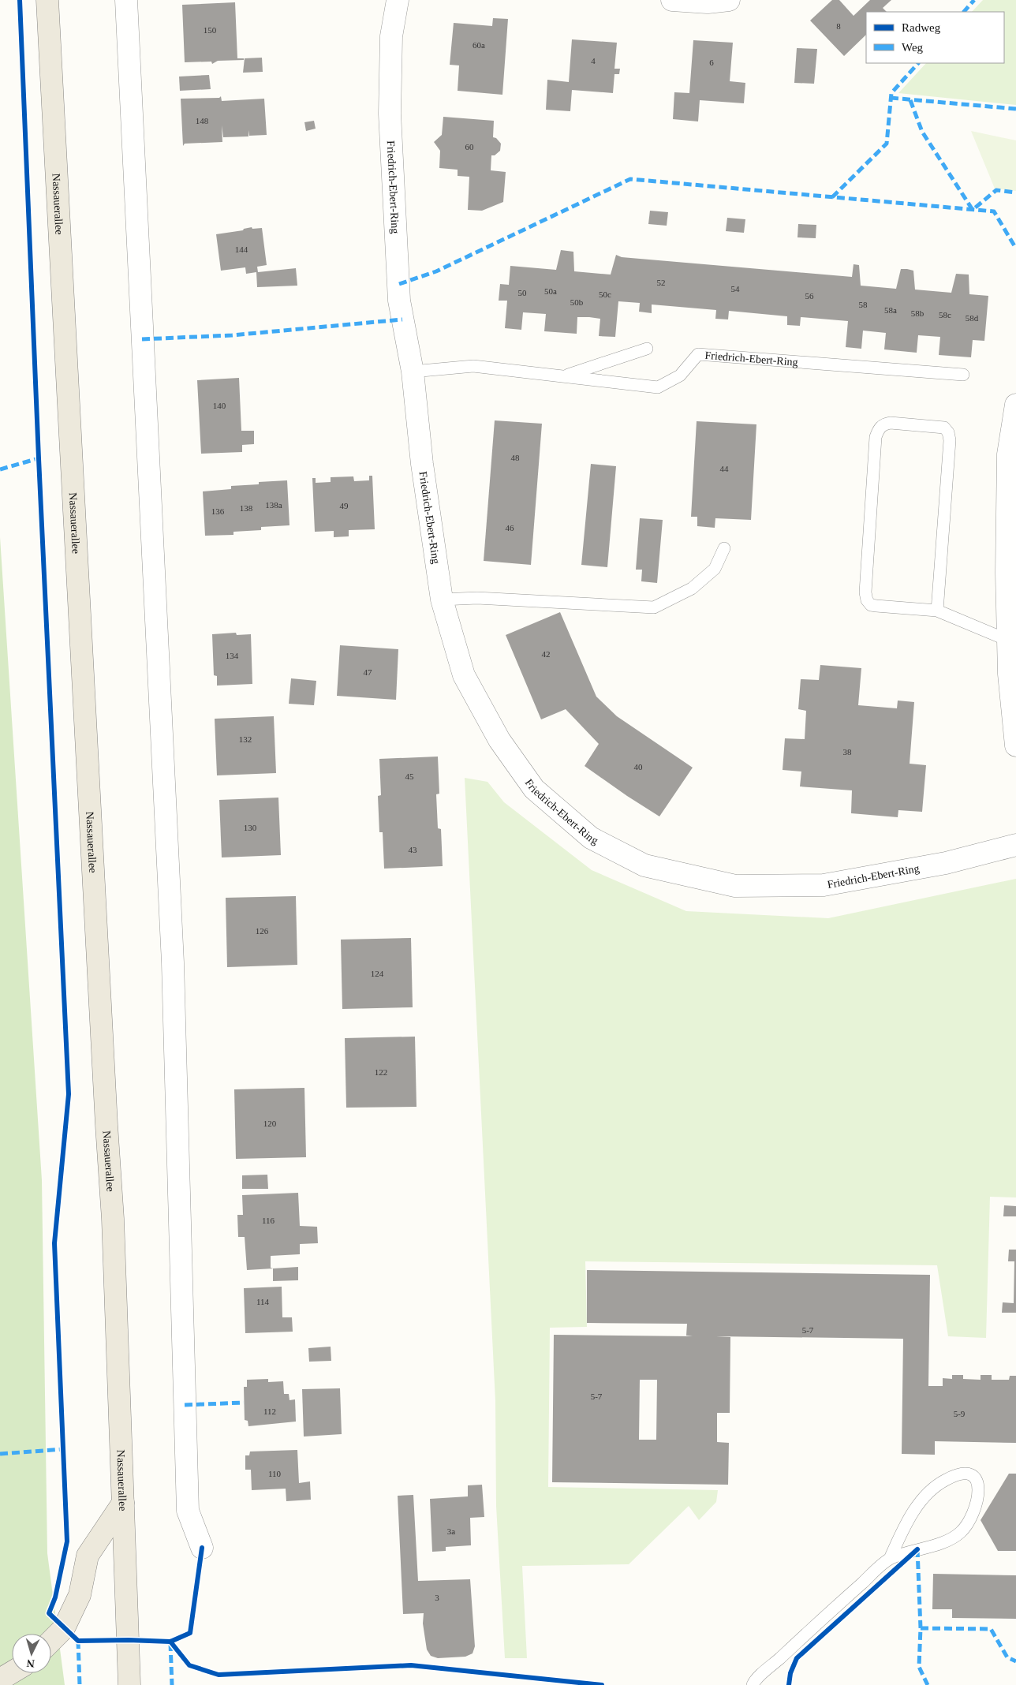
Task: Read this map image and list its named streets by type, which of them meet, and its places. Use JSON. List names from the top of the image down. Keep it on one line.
{"streets":{"main road":["Nassauerallee"],"street":["Friedrich-Ebert-Ring"]},"house_numbers":["8","150","60a","4","6","148","60","144","52","54","50a","50","50c","56","50b","58","58a","58b","58c","58d","140","48","44","138a","49","138","136","46","42","134","47","132","38","40","45","130","43","126","124","122","120","116","114","5-7","5-7","112","5-9","110","3a","3"],"legend":["Radweg","Weg"],"north":"bottom"}
